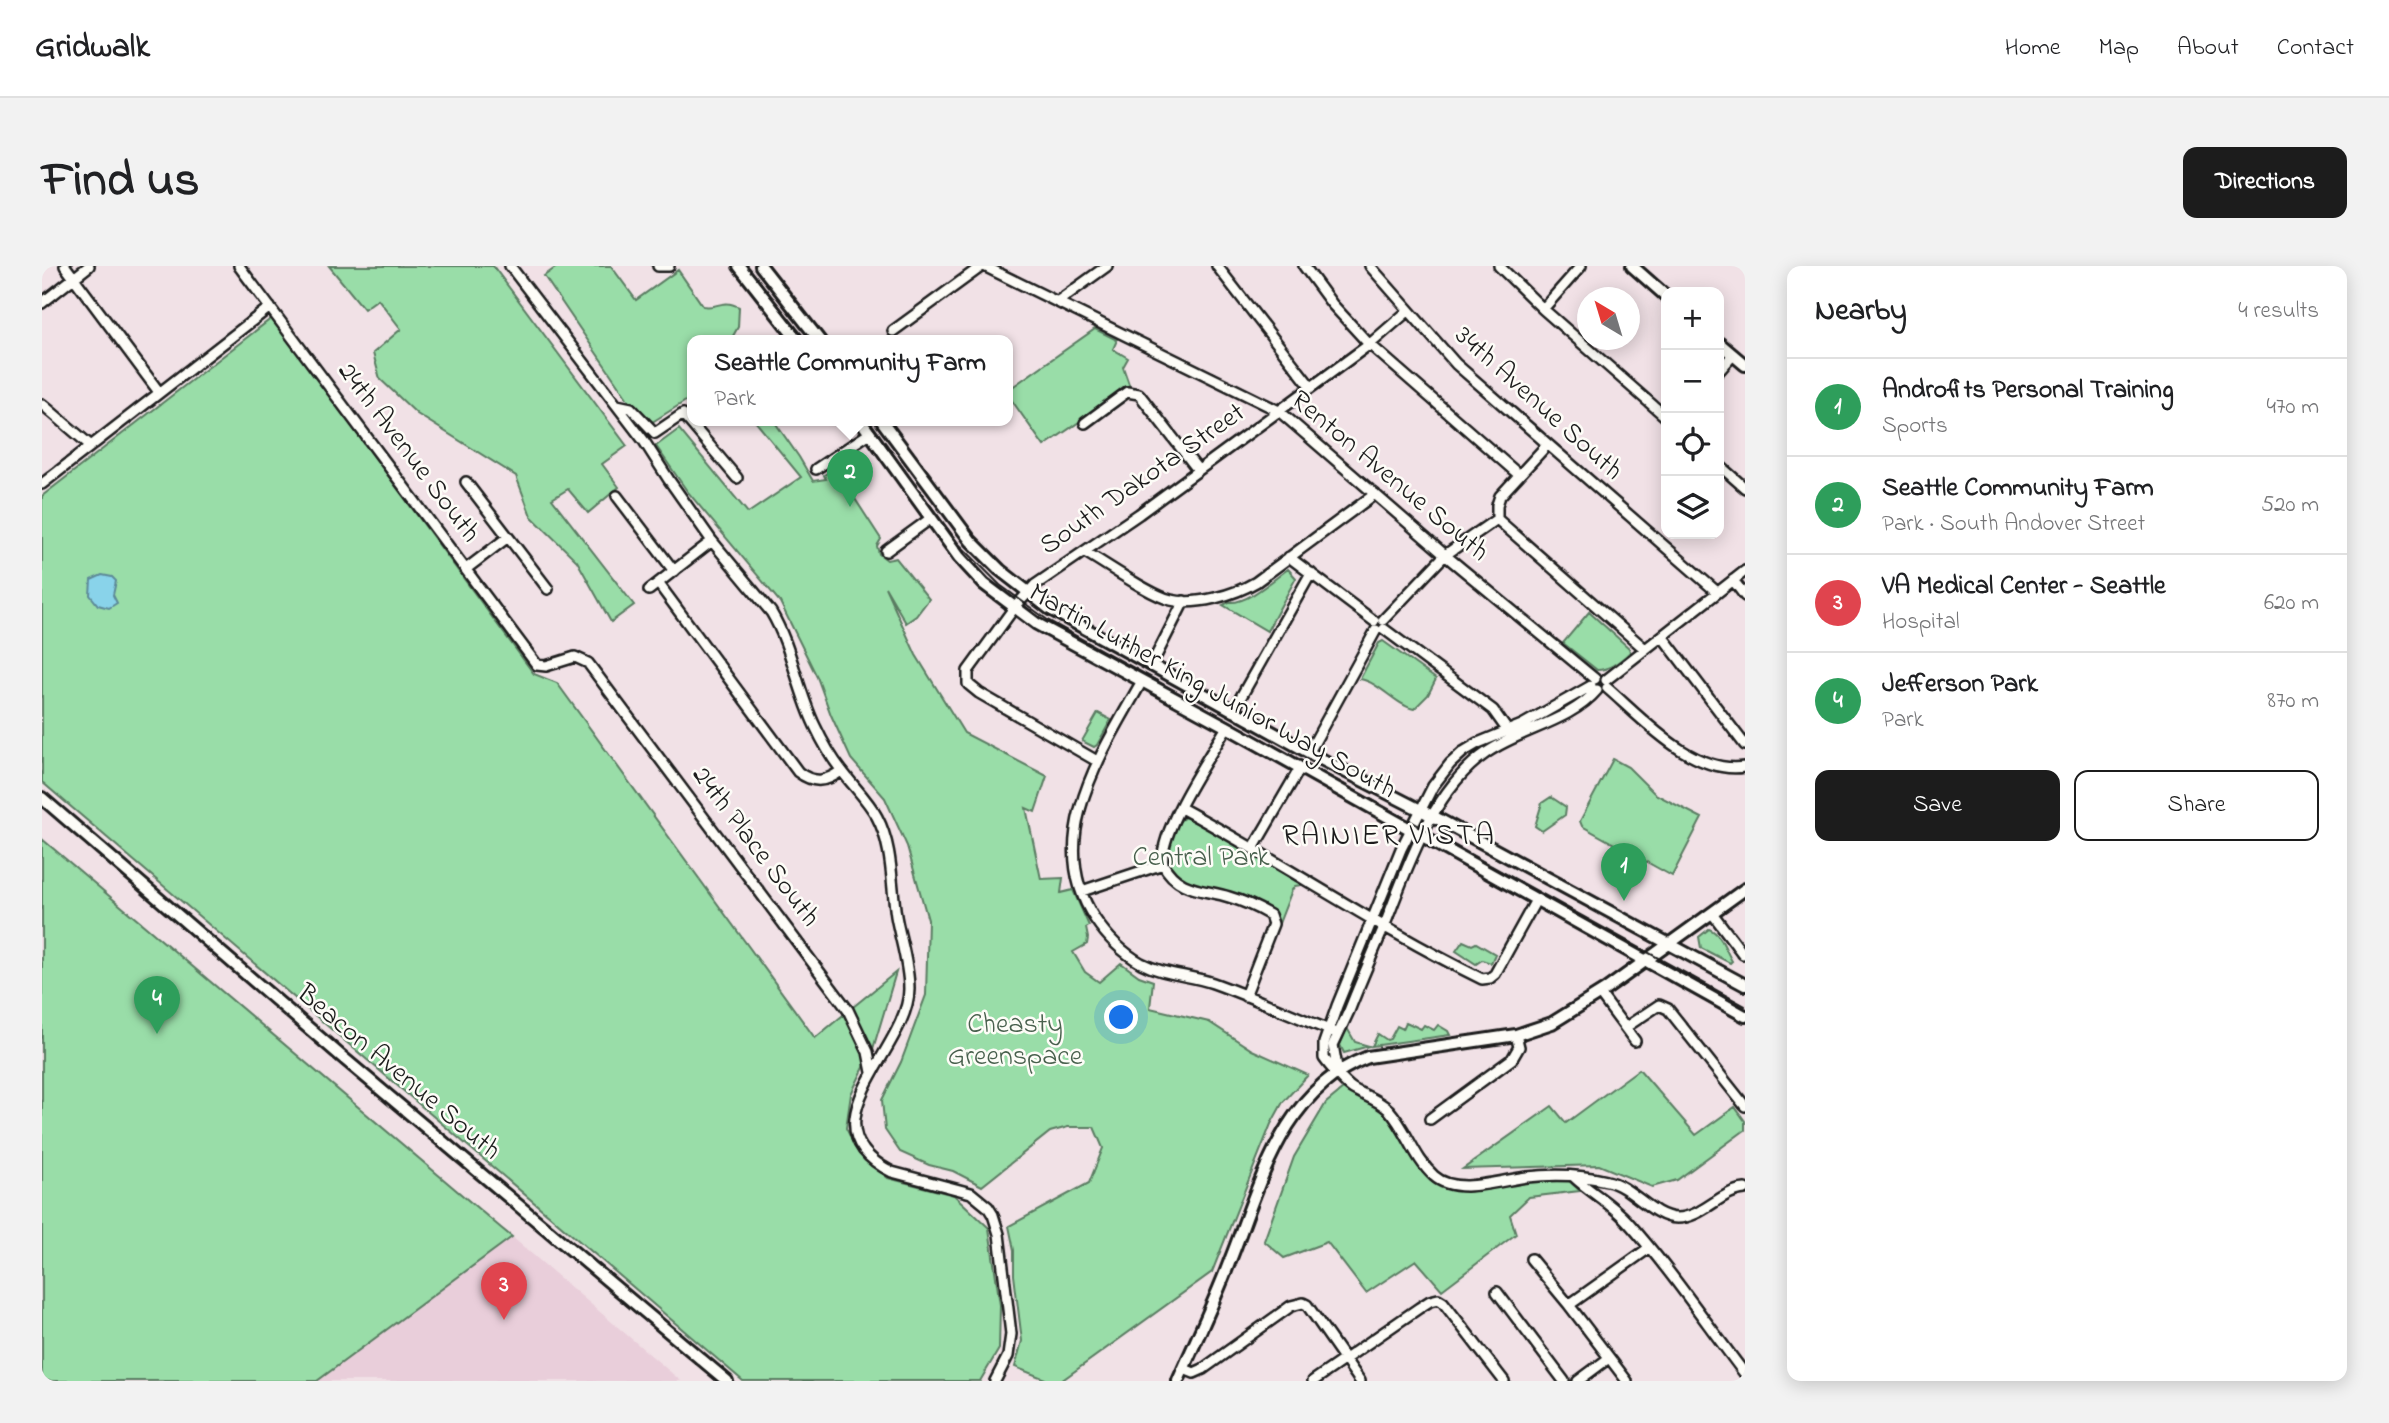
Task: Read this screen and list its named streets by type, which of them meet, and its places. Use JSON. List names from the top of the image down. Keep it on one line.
{"streets":{"main road":["Martin Luther King Junior Way South","Beacon Avenue South"],"street":["34th Avenue South","24th Avenue South","Renton Avenue South","South Dakota Street","24th Place South"]},"crossings":[["34th Avenue South","South Dakota Street"],["24th Avenue South","24th Place South"],["Renton Avenue South","South Dakota Street"],["South Dakota Street","Martin Luther King Junior Way South"]],"districts":["RAINIER VISTA"],"parks":["Central Park","Cheasty Greenspace"],"north":"top left","page":{"header":"Gridwalk","nav":["Home","Map","About","Contact"],"title":"Find us","buttons":["Directions",["Save","Share"]],"heading":["Nearby","4 results"],"map_buttons":["+","−"],"popup":["Seattle Community Farm","Park"],"list":[{"mark":"1","name":"Androfits Personal Training","note":"Sports","value":"470 m"},{"mark":"2","name":"Seattle Community Farm","note":"Park · South Andover Street","value":"520 m"},{"mark":"3","name":"VA Medical Center - Seattle","note":"Hospital","value":"620 m"},{"mark":"4","name":"Jefferson Park","note":"Park","value":"870 m"}],"pins":["2","1","4","3"]}}
